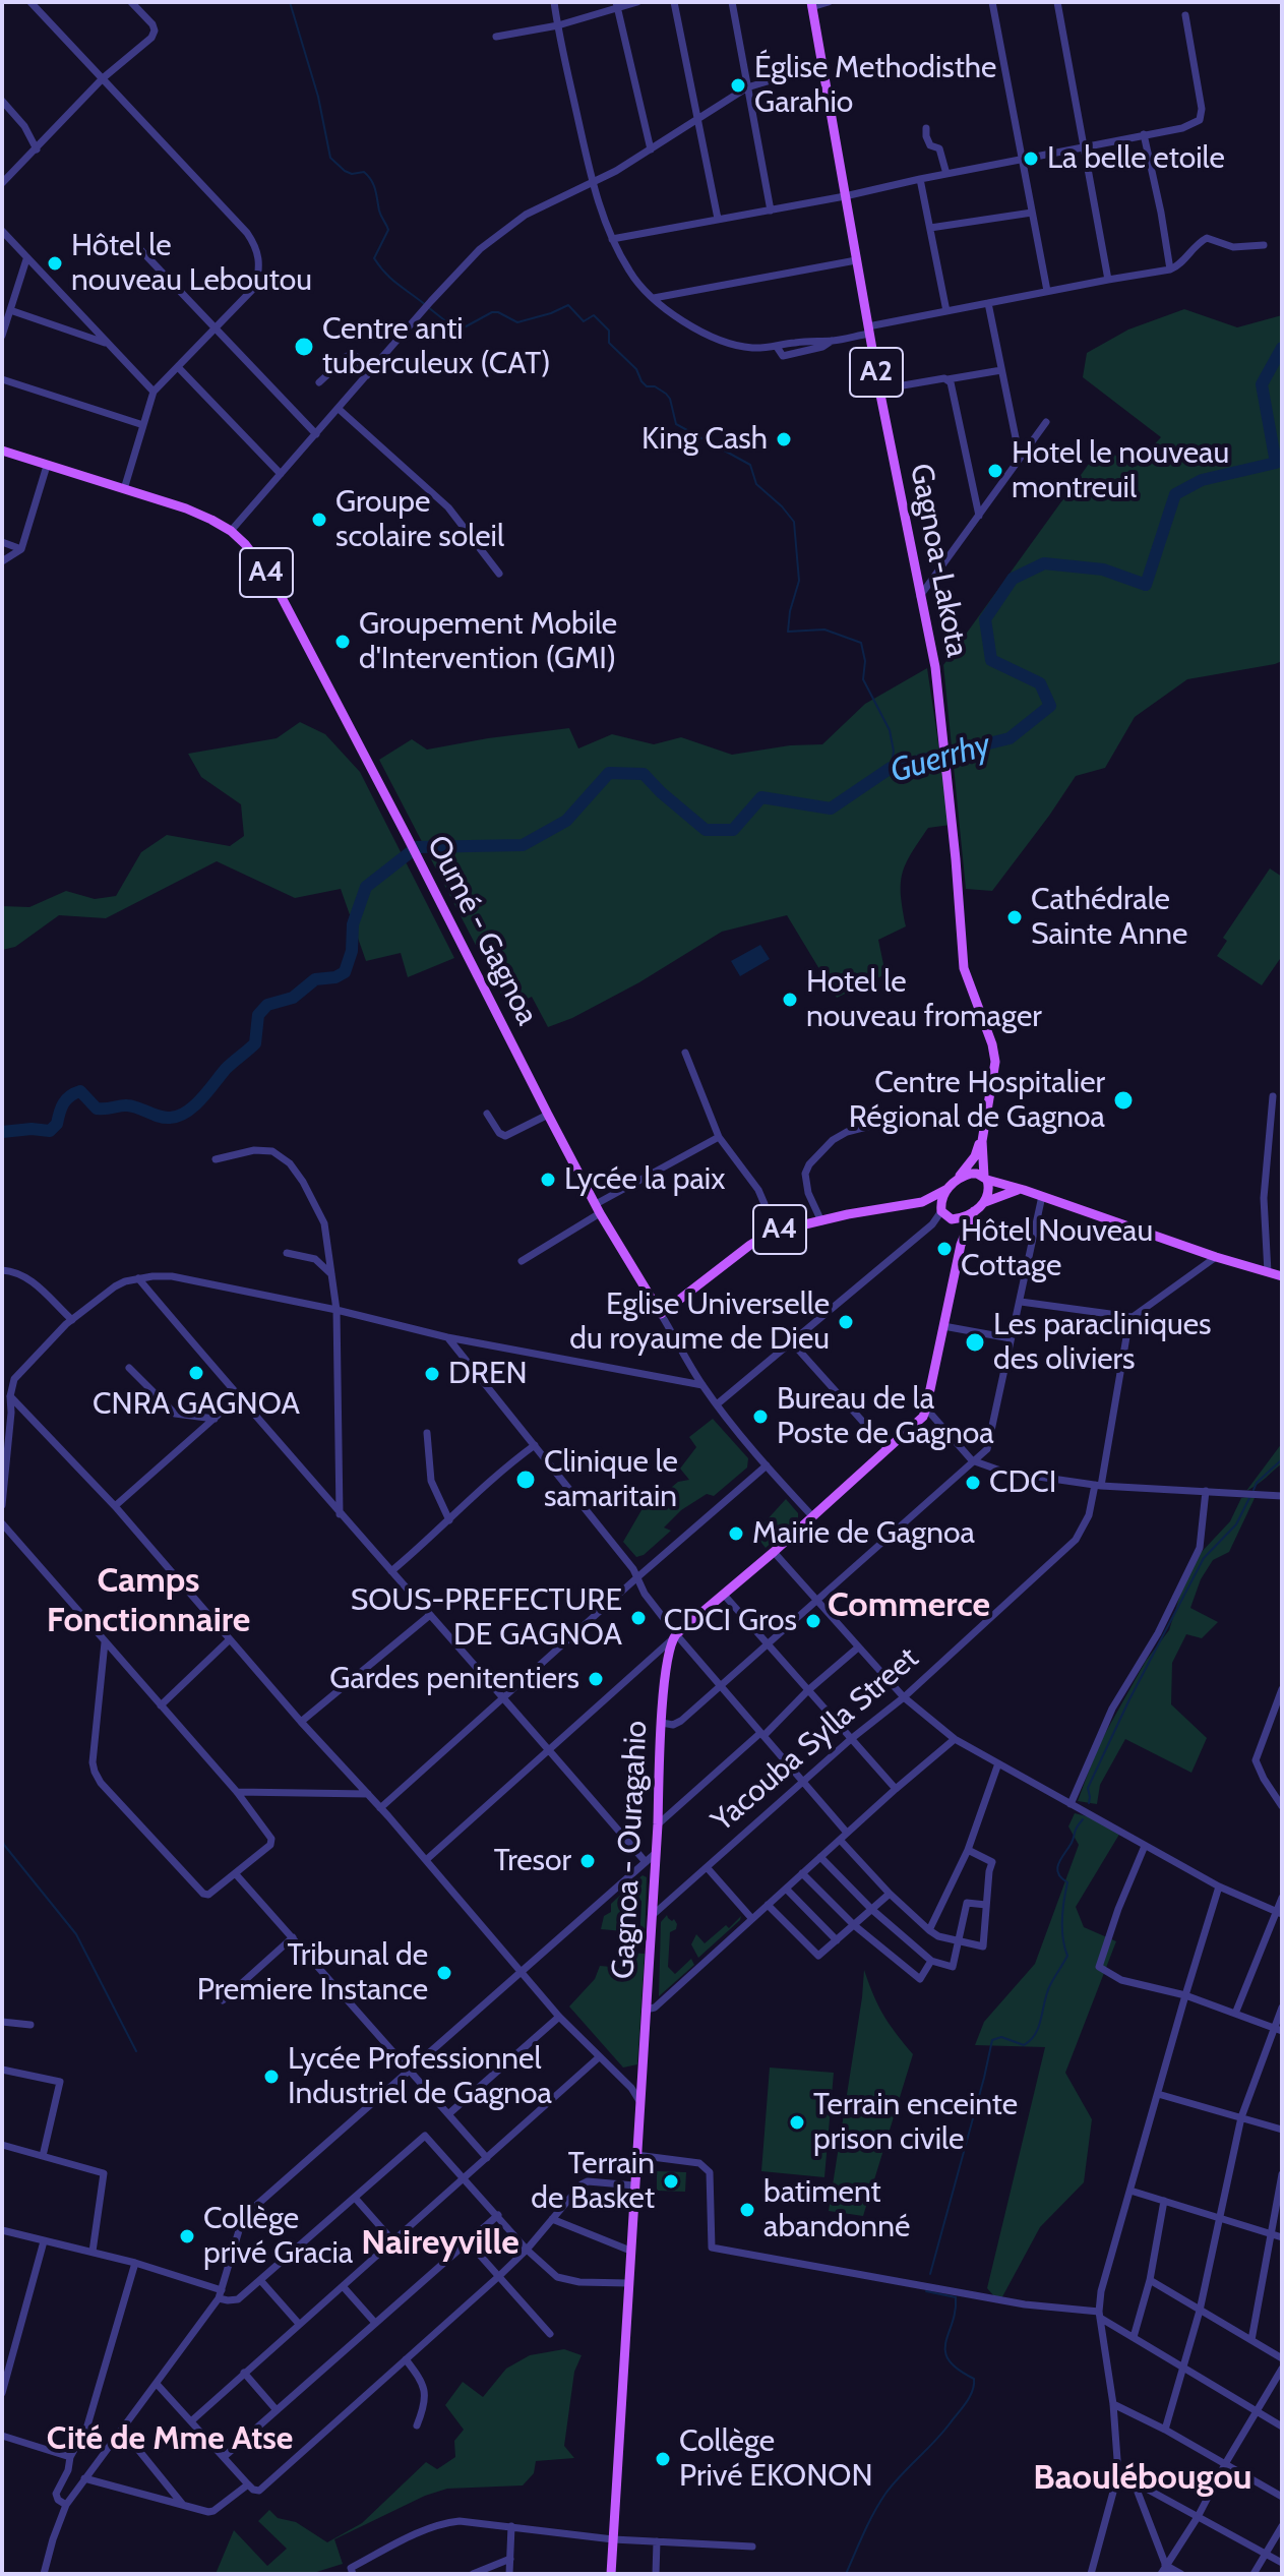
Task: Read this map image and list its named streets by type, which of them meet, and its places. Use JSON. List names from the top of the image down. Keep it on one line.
{"streets":{"main road":["A2","Gagnoa-Lakota","A4","Oumé - Gagnoa","Gagnoa - Ouragahio"],"street":["Yacouba Sylla Street"]},"crossings":[["Gagnoa-Lakota","A4"],["A4","Oumé - Gagnoa"],["Yacouba Sylla Street","Gagnoa - Ouragahio"]],"districts":["Camps Fonctionnaire","Commerce","Naireyville","Cité de Mme Atse","Baoulébougou"],"water":["Guerrhy"],"places":["Église Methodisthe Garahio","La belle etoile","Hôtel le nouveau Leboutou","Centre anti tuberculeux (CAT)","King Cash","Hotel le nouveau montreuil","Groupe scolaire soleil","Groupement Mobile d'Intervention (GMI)","Cathédrale Sainte Anne","Hotel le nouveau fromager","Centre Hospitalier Régional de Gagnoa","Lycée la paix","Hôtel Nouveau Cottage","Eglise Universelle du royaume de Dieu","Les paracliniques des oliviers","CNRA GAGNOA","DREN","Bureau de la Poste de Gagnoa","Clinique le samaritain","CDCI","Mairie de Gagnoa","SOUS-PREFECTURE DE GAGNOA","CDCI Gros","Gardes penitentiers","Tresor","Tribunal de Premiere Instance","Lycée Professionnel Industriel de Gagnoa","Terrain enceinte prison civile","Terrain de Basket","batiment abandonné","Collège privé Gracia","Collège Privé EKONON"]}
